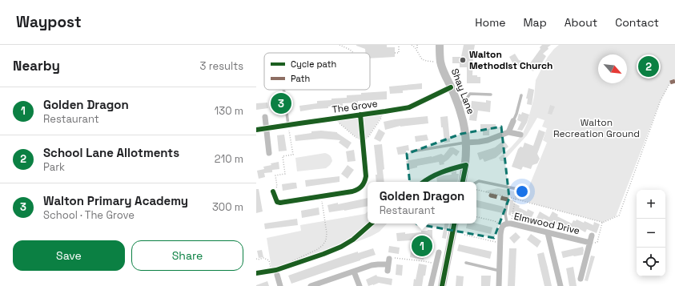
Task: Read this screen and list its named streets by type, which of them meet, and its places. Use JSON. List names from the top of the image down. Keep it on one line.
{"streets":{"main road":["Shay Lane"],"street":["The Grove","Elmwood Drive"]},"crossings":[["Shay Lane","The Grove"]],"parks":["Walton Recreation Ground"],"places":["Walton Methodist Church"],"legend":["Cycle path","Path"],"north":"bottom right","page":{"header":"Waypost","nav":["Home","Map","About","Contact"],"heading":["Nearby","3 results"],"pins":["2","3","1"],"list":[{"mark":"1","name":"Golden Dragon","note":"Restaurant","value":"130 m"},{"mark":"2","name":"School Lane Allotments","note":"Park","value":"210 m"},{"mark":"3","name":"Walton Primary Academy","note":"School · The Grove","value":"300 m"}],"popup":["Golden Dragon","Restaurant"],"map_buttons":["+","−"],"buttons":["Save","Share"]}}
